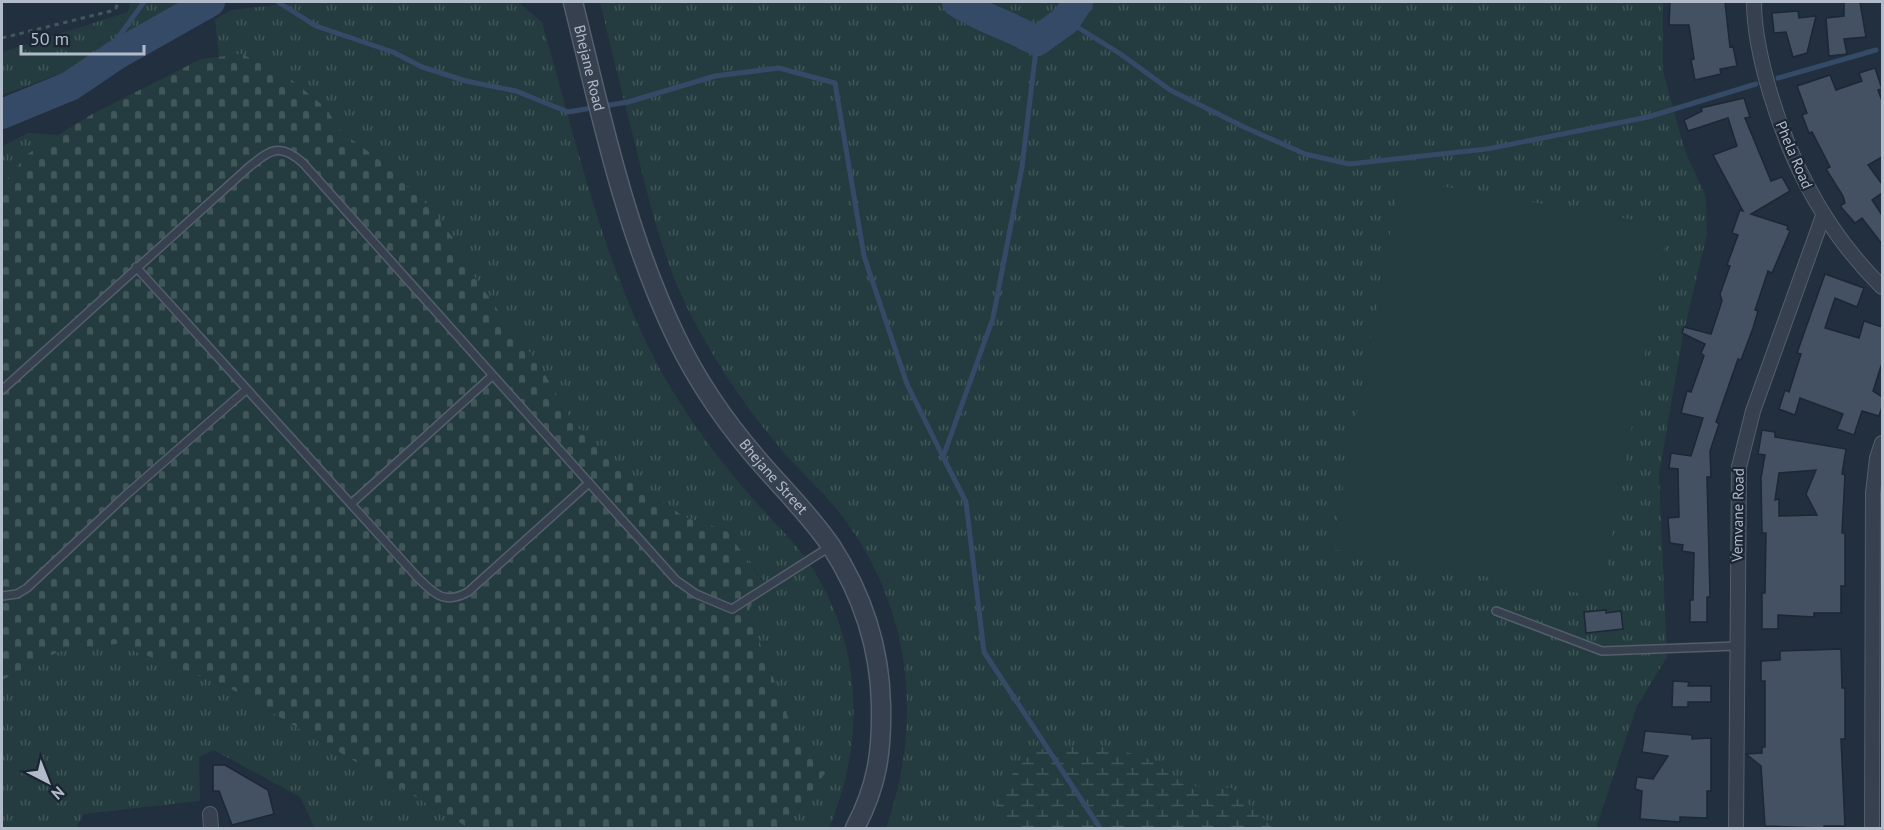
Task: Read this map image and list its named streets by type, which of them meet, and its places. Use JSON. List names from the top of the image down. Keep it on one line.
{"streets":{"street":["Bhejane Road","Phela Road","Bhejane Street","Vemvane Road"]},"crossings":[["Bhejane Road","Bhejane Street"],["Phela Road","Vemvane Road"]],"scale_bar":"50 m","north":"bottom right"}
